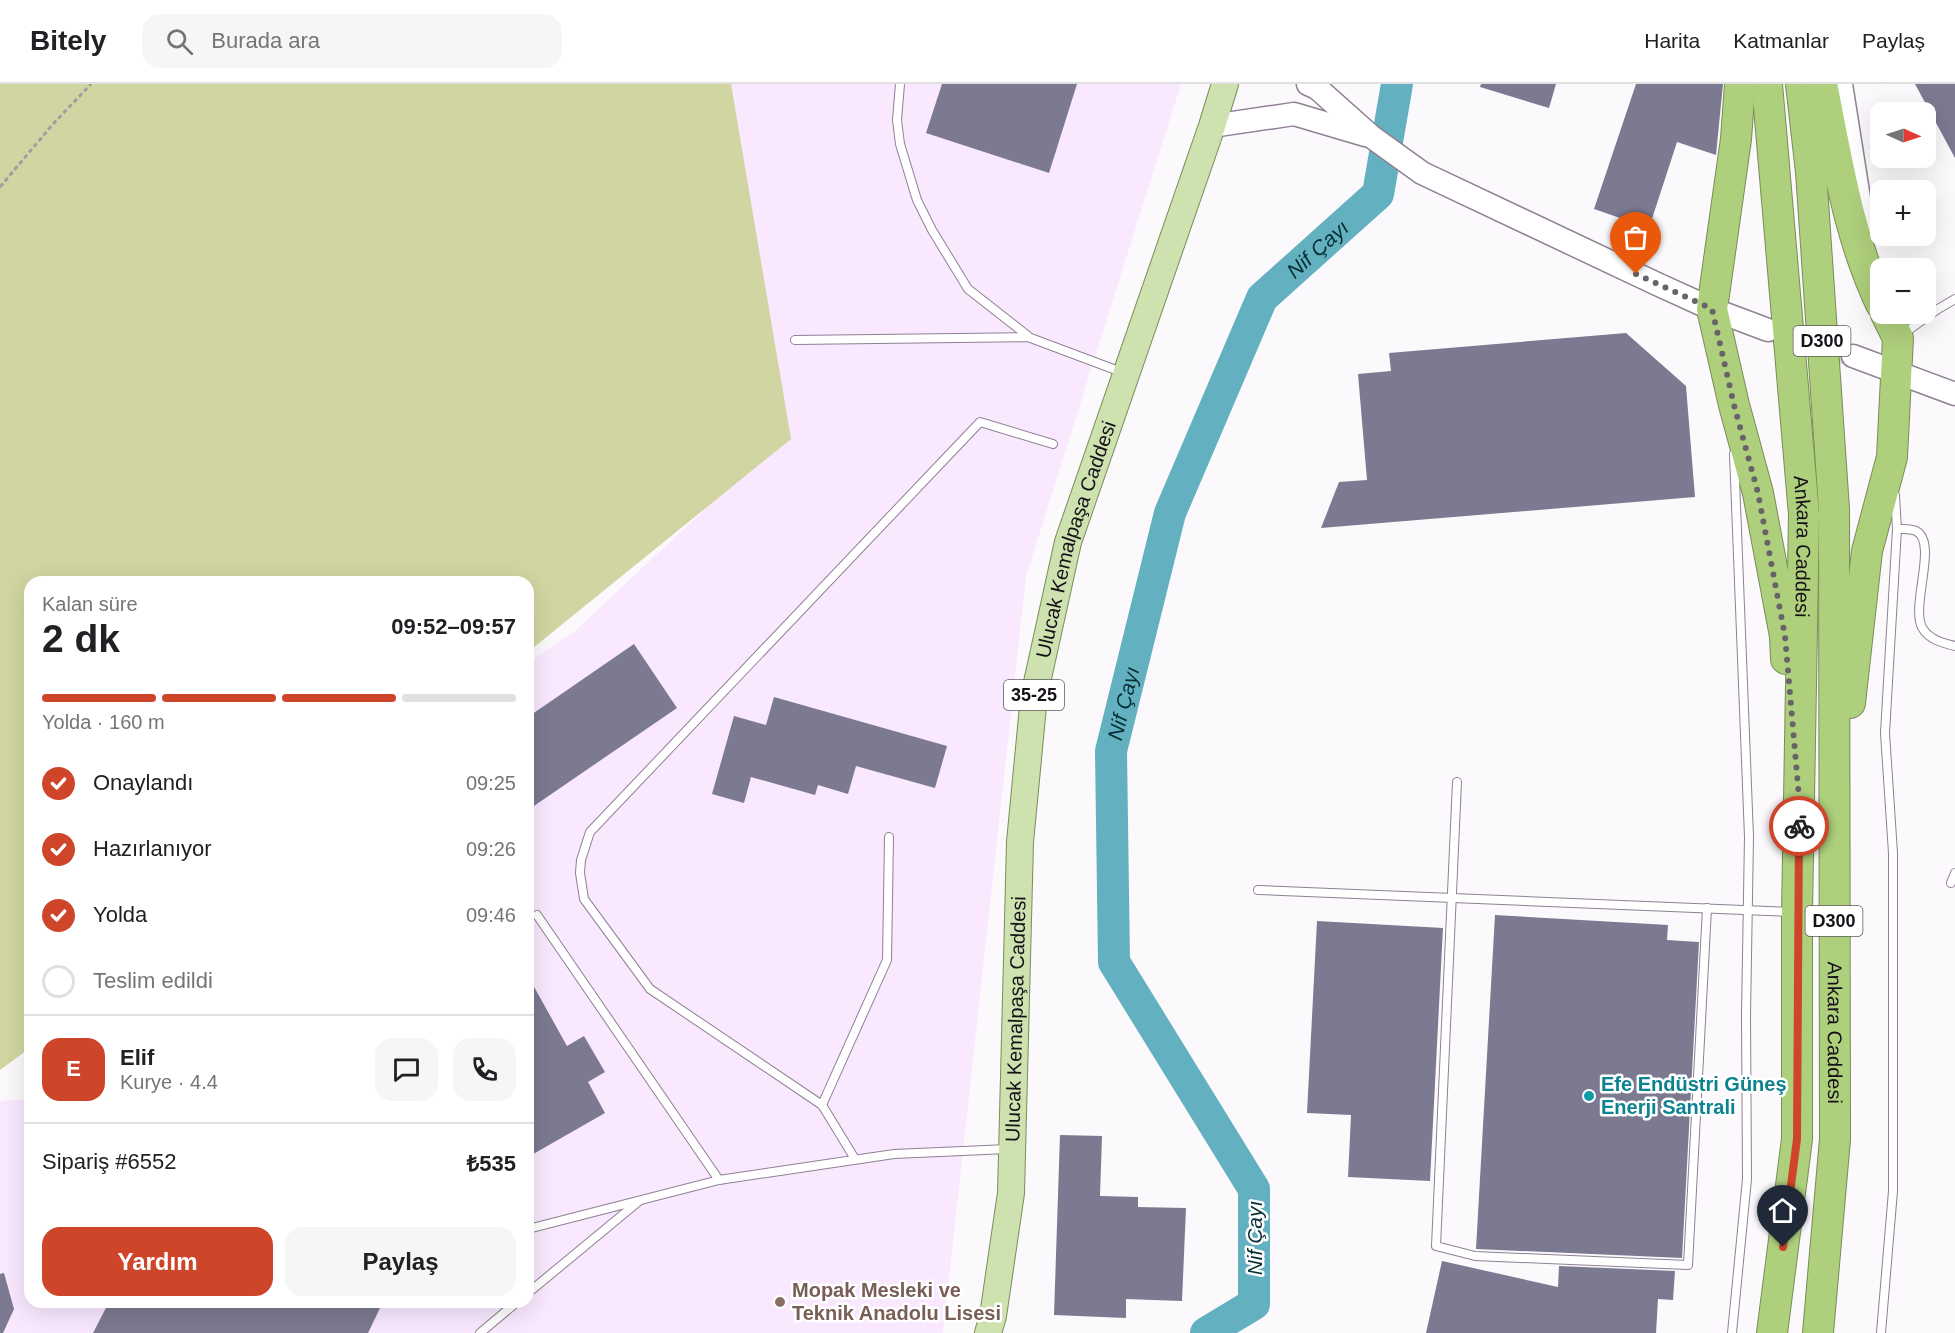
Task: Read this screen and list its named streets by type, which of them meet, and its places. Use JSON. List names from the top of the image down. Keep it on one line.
{"streets":{"highway":["D300","Ankara Caddesi"],"main road":["Ulucak Kemalpaşa Caddesi","35-25"]},"water":["Nif Çayı"],"places":["Efe Endüstri Güneş Enerji Santrali","Mopak Mesleki ve Teknik Anadolu Lisesi"],"north":"right","page":{"header":"Bitely","search":"Burada ara","nav":["Harita","Katmanlar","Paylaş"],"map_buttons":["+","−"],"heading":["2 dk","Kalan süre","09:52–09:57"],"panel":["Elif","Kurye · 4.4","Sipariş #6552","₺535"],"bar":"Yolda · 160 m","list":[["Onaylandı","09:25"],["Hazırlanıyor","09:26"],["Yolda","09:46"],"Teslim edildi"],"round":"E","buttons":["Yardım","Paylaş"]}}
